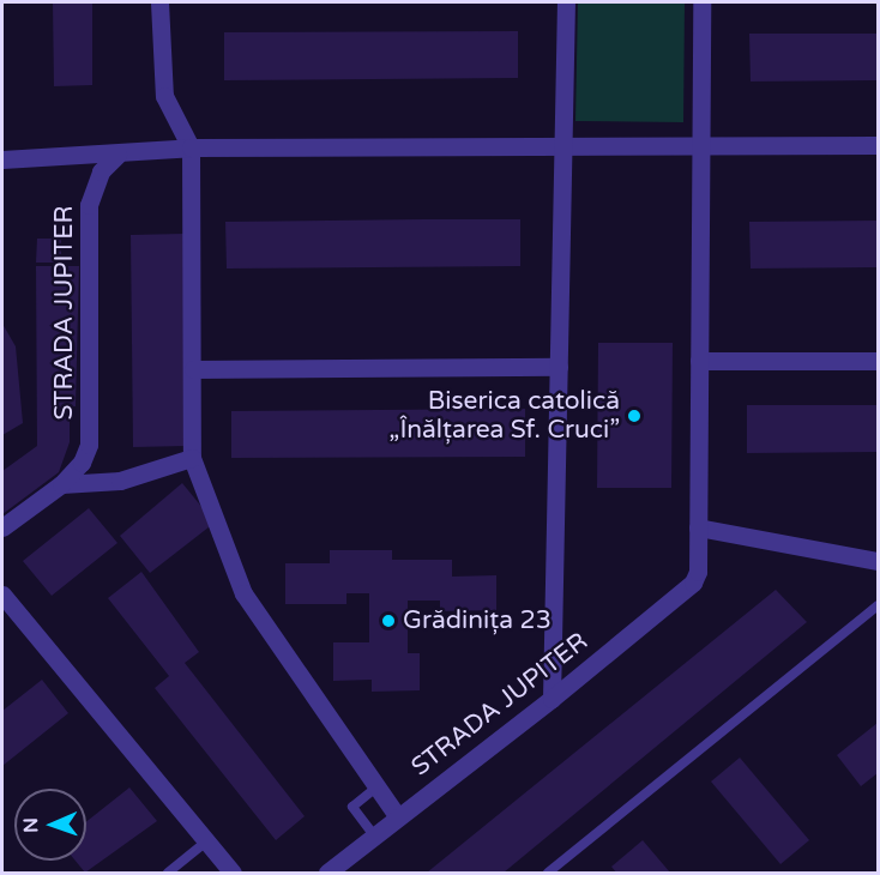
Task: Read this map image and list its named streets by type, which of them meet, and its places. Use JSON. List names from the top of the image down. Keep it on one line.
{"streets":{"street":["STRADA JUPITER"]},"places":["Biserica catolică „Înălțarea Sf. Cruci”","Grădinița 23"],"north":"left"}
